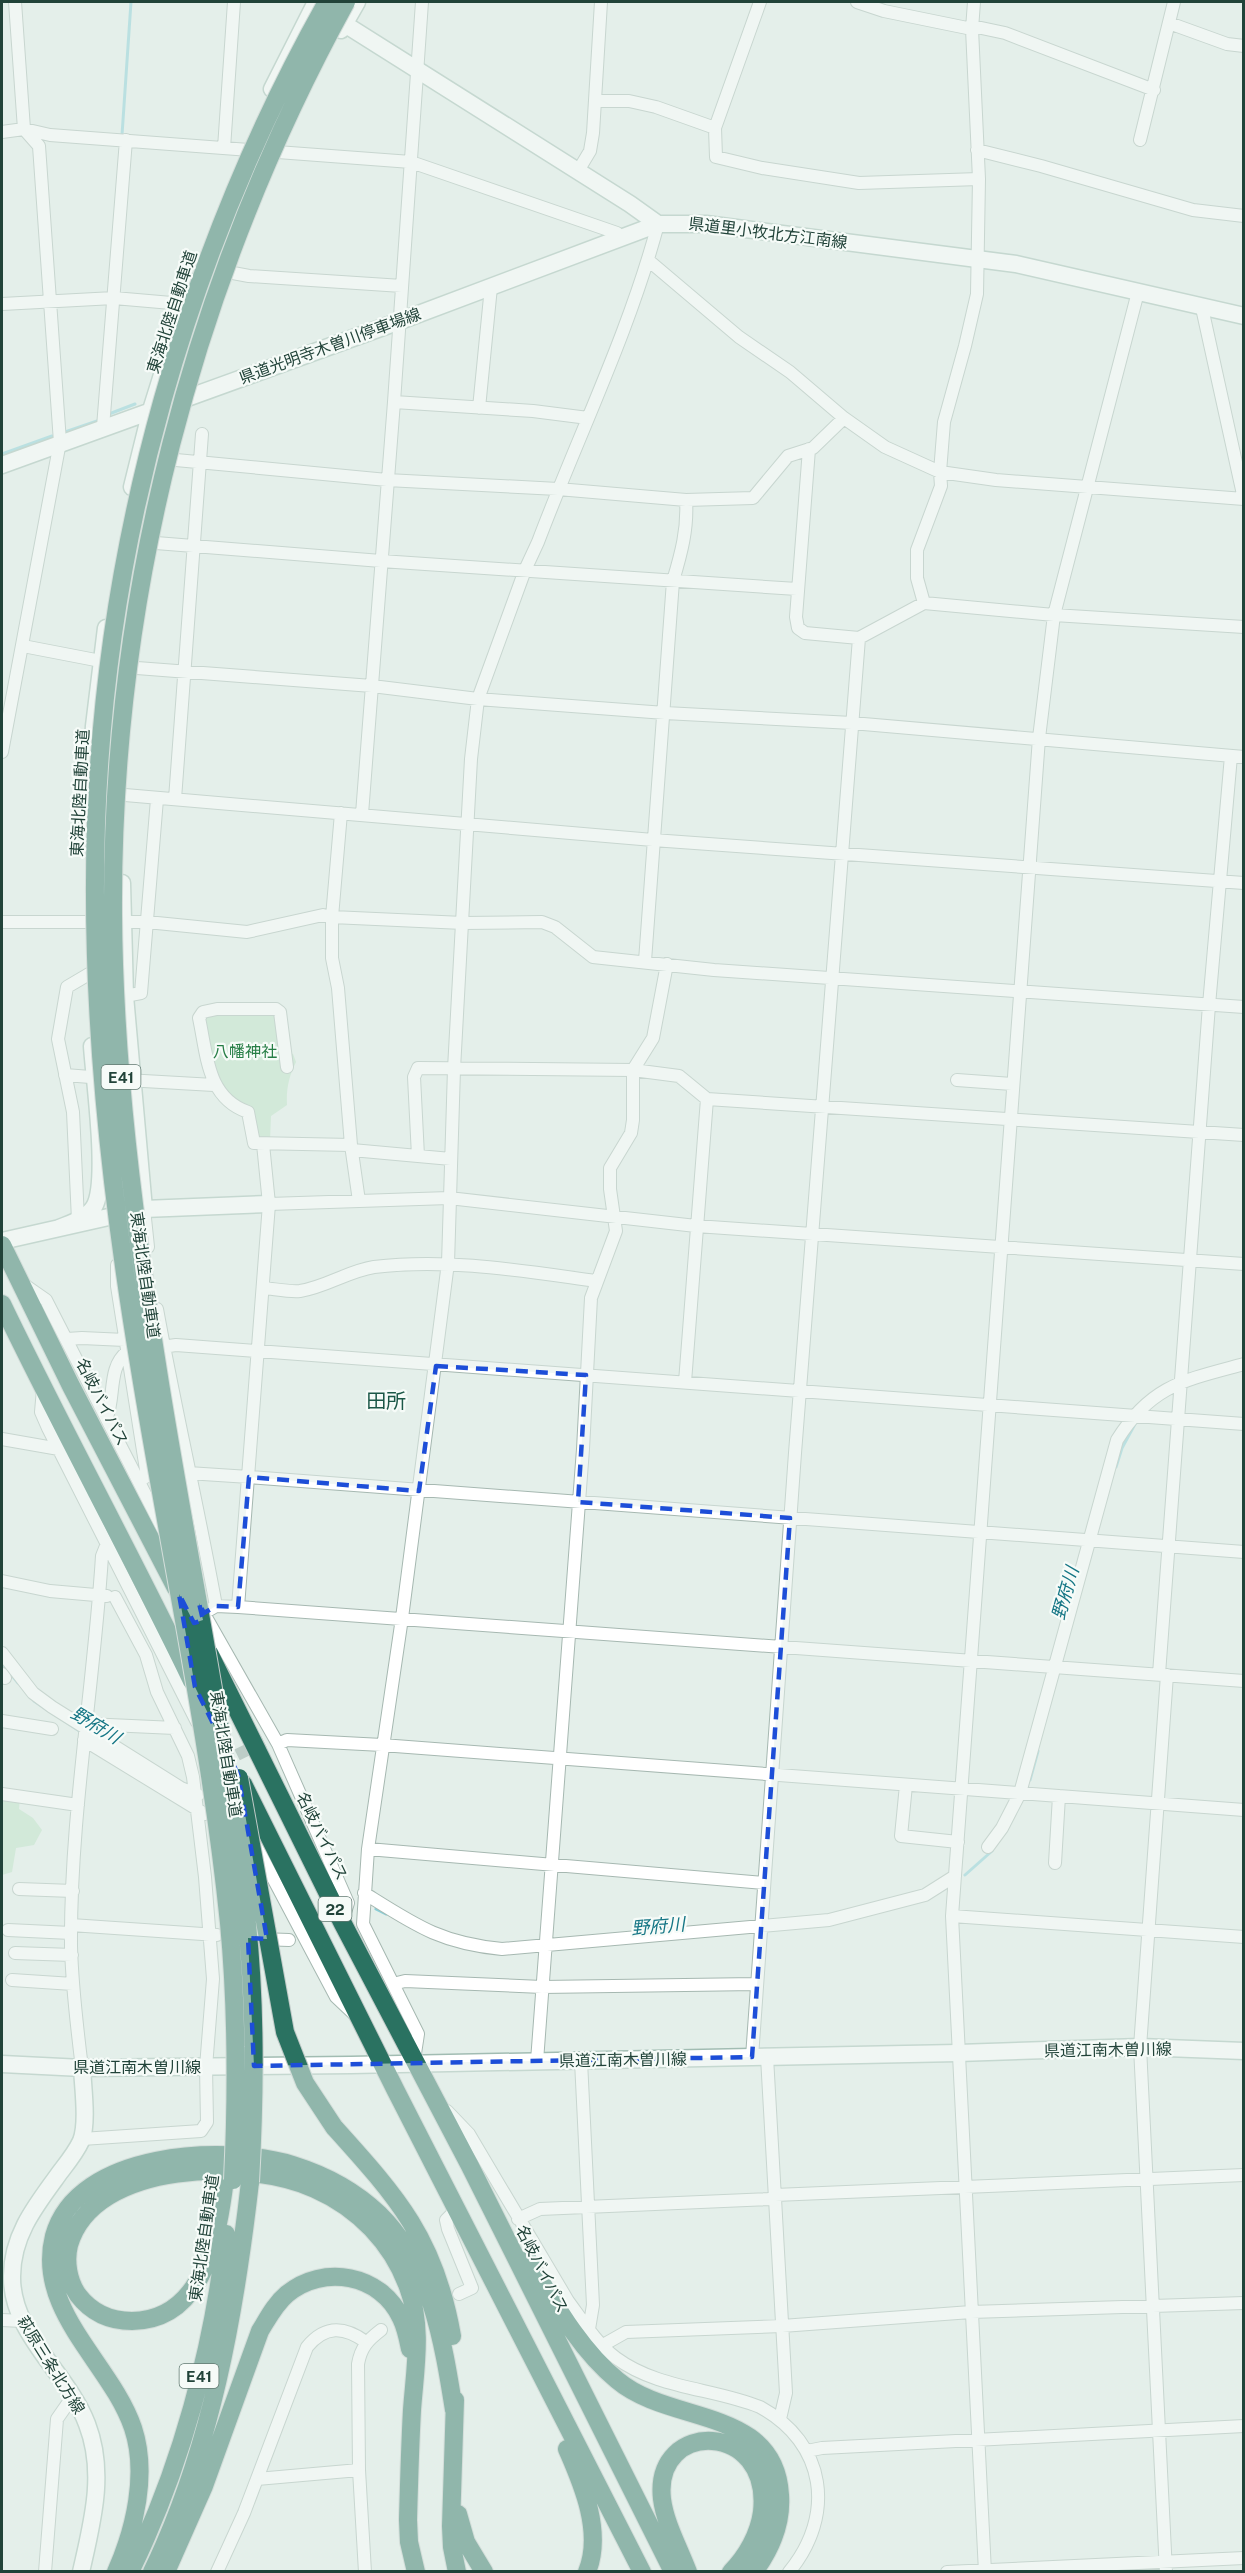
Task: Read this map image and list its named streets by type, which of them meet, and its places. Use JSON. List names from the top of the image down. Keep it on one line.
{"streets":{"highway":["東海北陸自動車道","E41","名岐バイパス","22"],"main road":["県道里小牧北方江南線","県道光明寺木曽川停車場線","県道江南木曽川線","萩原三条北方線"]},"crossings":[["県道里小牧北方江南線","県道光明寺木曽川停車場線"],["名岐バイパス","県道江南木曽川線"],["22","県道江南木曽川線"]],"districts":["田所"],"water":["野府川"],"parks":["八幡神社"]}
